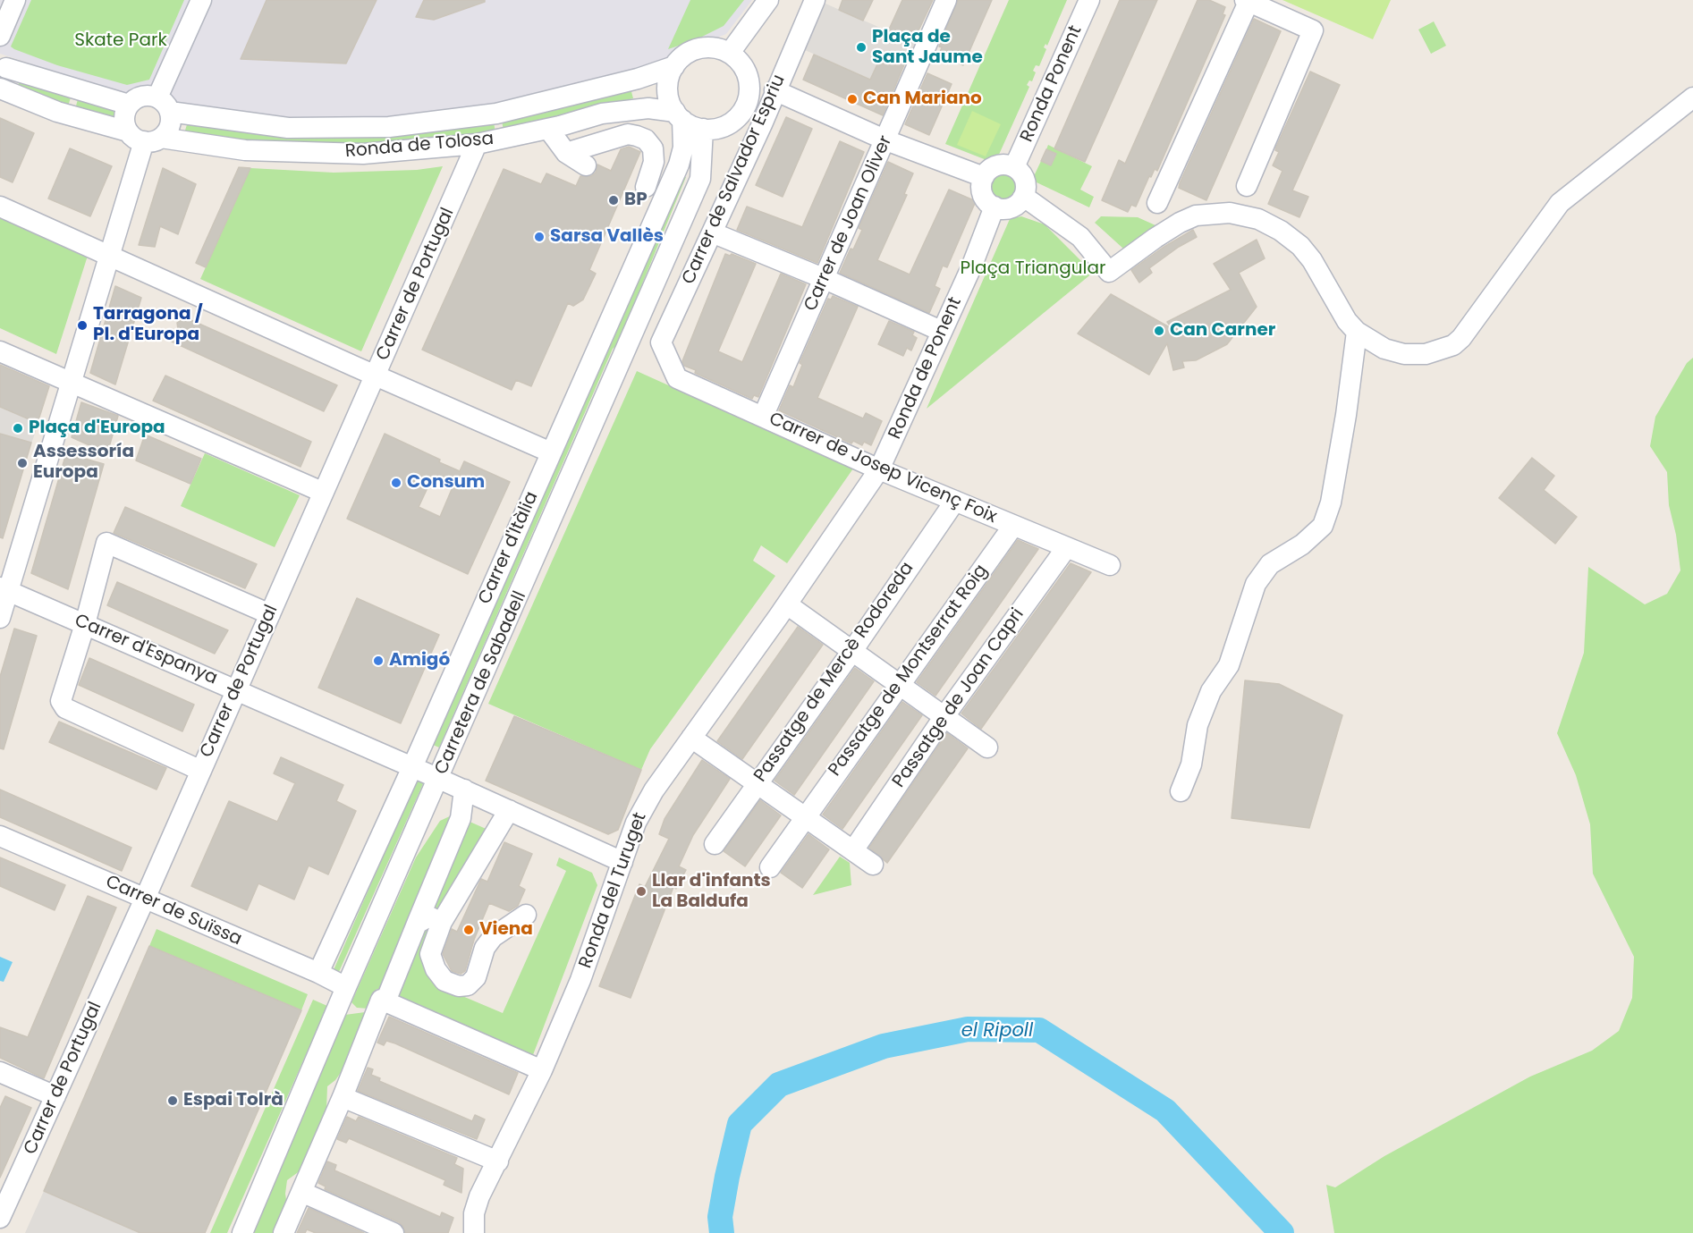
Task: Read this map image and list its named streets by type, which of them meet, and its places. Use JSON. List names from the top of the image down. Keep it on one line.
{"streets":{"street":["Ronda Ponent","Ronda de Tolosa","Carrer de Salvador Espriu","Carrer de Joan Oliver","Carrer de Portugal","Ronda de Ponent","Carrer de Josep Vicenç Foix","Carrer d'Itàlia","Carrer d'Espanya","Passatge de Montserrat Roig","Passatge de Mercè Rodoreda","Carretera de Sabadell","Passatge de Joan Capri","Ronda del Turuget","Carrer de Suïssa"]},"crossings":[["Ronda Ponent","Ronda de Ponent"],["Ronda de Tolosa","Carrer de Portugal"],["Ronda de Tolosa","Carrer d'Itàlia"],["Ronda de Tolosa","Carretera de Sabadell"],["Carrer de Salvador Espriu","Carrer de Josep Vicenç Foix"],["Carrer de Joan Oliver","Carrer de Josep Vicenç Foix"],["Carrer de Portugal","Carrer d'Espanya"],["Carrer de Portugal","Carrer de Suïssa"],["Ronda de Ponent","Carrer de Josep Vicenç Foix"],["Ronda de Ponent","Ronda del Turuget"],["Carrer de Josep Vicenç Foix","Passatge de Montserrat Roig"],["Carrer de Josep Vicenç Foix","Passatge de Mercè Rodoreda"],["Carrer de Josep Vicenç Foix","Passatge de Joan Capri"],["Carrer de Josep Vicenç Foix","Ronda del Turuget"],["Carrer d'Itàlia","Carrer d'Espanya"],["Carrer d'Itàlia","Carretera de Sabadell"],["Carrer d'Itàlia","Carrer de Suïssa"],["Carrer d'Espanya","Carretera de Sabadell"],["Carrer d'Espanya","Ronda del Turuget"],["Carretera de Sabadell","Carrer de Suïssa"]],"water":["el Ripoll"],"parks":["Skate Park","Plaça Triangular"],"places":["Plaça de Sant Jaume","Can Mariano","BP","Sarsa Vallès","Tarragona / Pl. d'Europa","Can Carner","Plaça d'Europa","Assessoría Europa","Consum","Amigó","Llar d'infants La Baldufa","Viena","Espai Tolrà"]}
